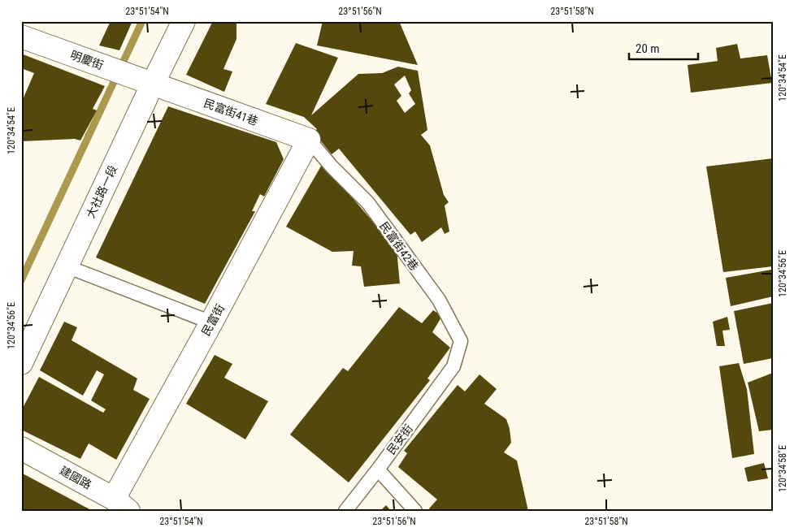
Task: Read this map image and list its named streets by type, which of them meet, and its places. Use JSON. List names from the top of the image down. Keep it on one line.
{"streets":{"street":["明慶街","民富街41巷","大社路一段","民富街","建國路"],"lane":["民富街42巷","民安街"]},"crossings":[["明慶街","民富街41巷"],["明慶街","大社路一段"],["民富街41巷","大社路一段"],["民富街41巷","民富街42巷"],["民富街41巷","民富街"],["民富街42巷","民富街"],["民富街42巷","民安街"],["民富街","建國路"]],"scale_bar":"20 m","coordinates":["23°51'54\"N","23°51'56\"N","23°51'58\"N","120°34'54\"E","120°34'56\"E","120°34'58\"E"]}
